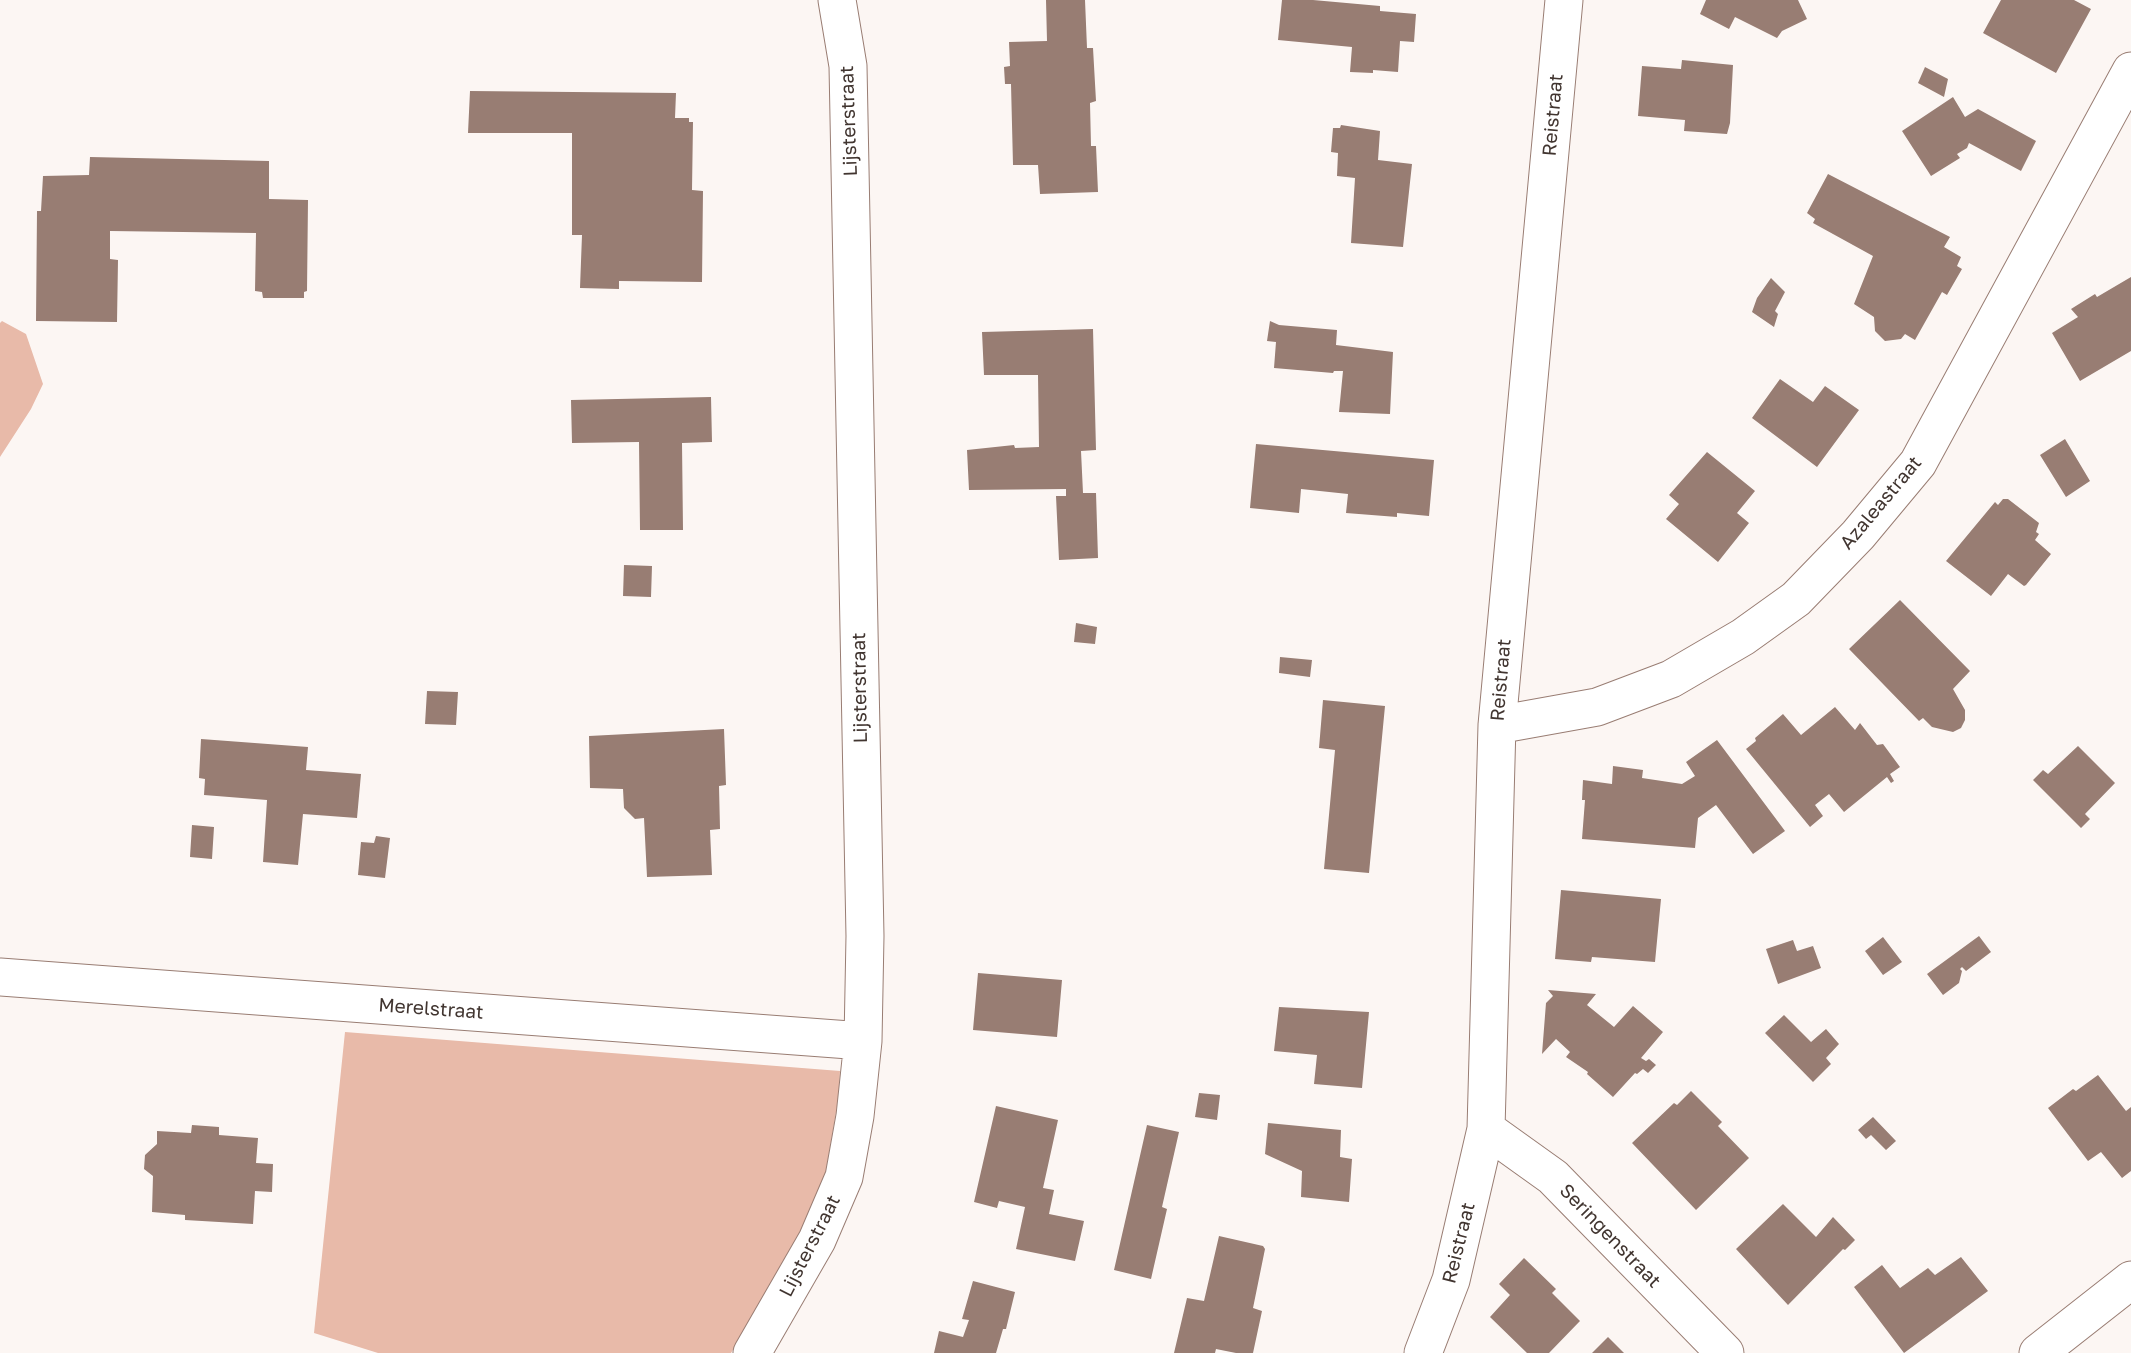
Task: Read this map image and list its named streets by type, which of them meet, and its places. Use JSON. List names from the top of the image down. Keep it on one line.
{"streets":{"street":["Reistraat","Lijsterstraat","Azaleastraat","Merelstraat","Seringenstraat"]},"crossings":[["Reistraat","Azaleastraat"],["Reistraat","Seringenstraat"],["Lijsterstraat","Merelstraat"]]}
